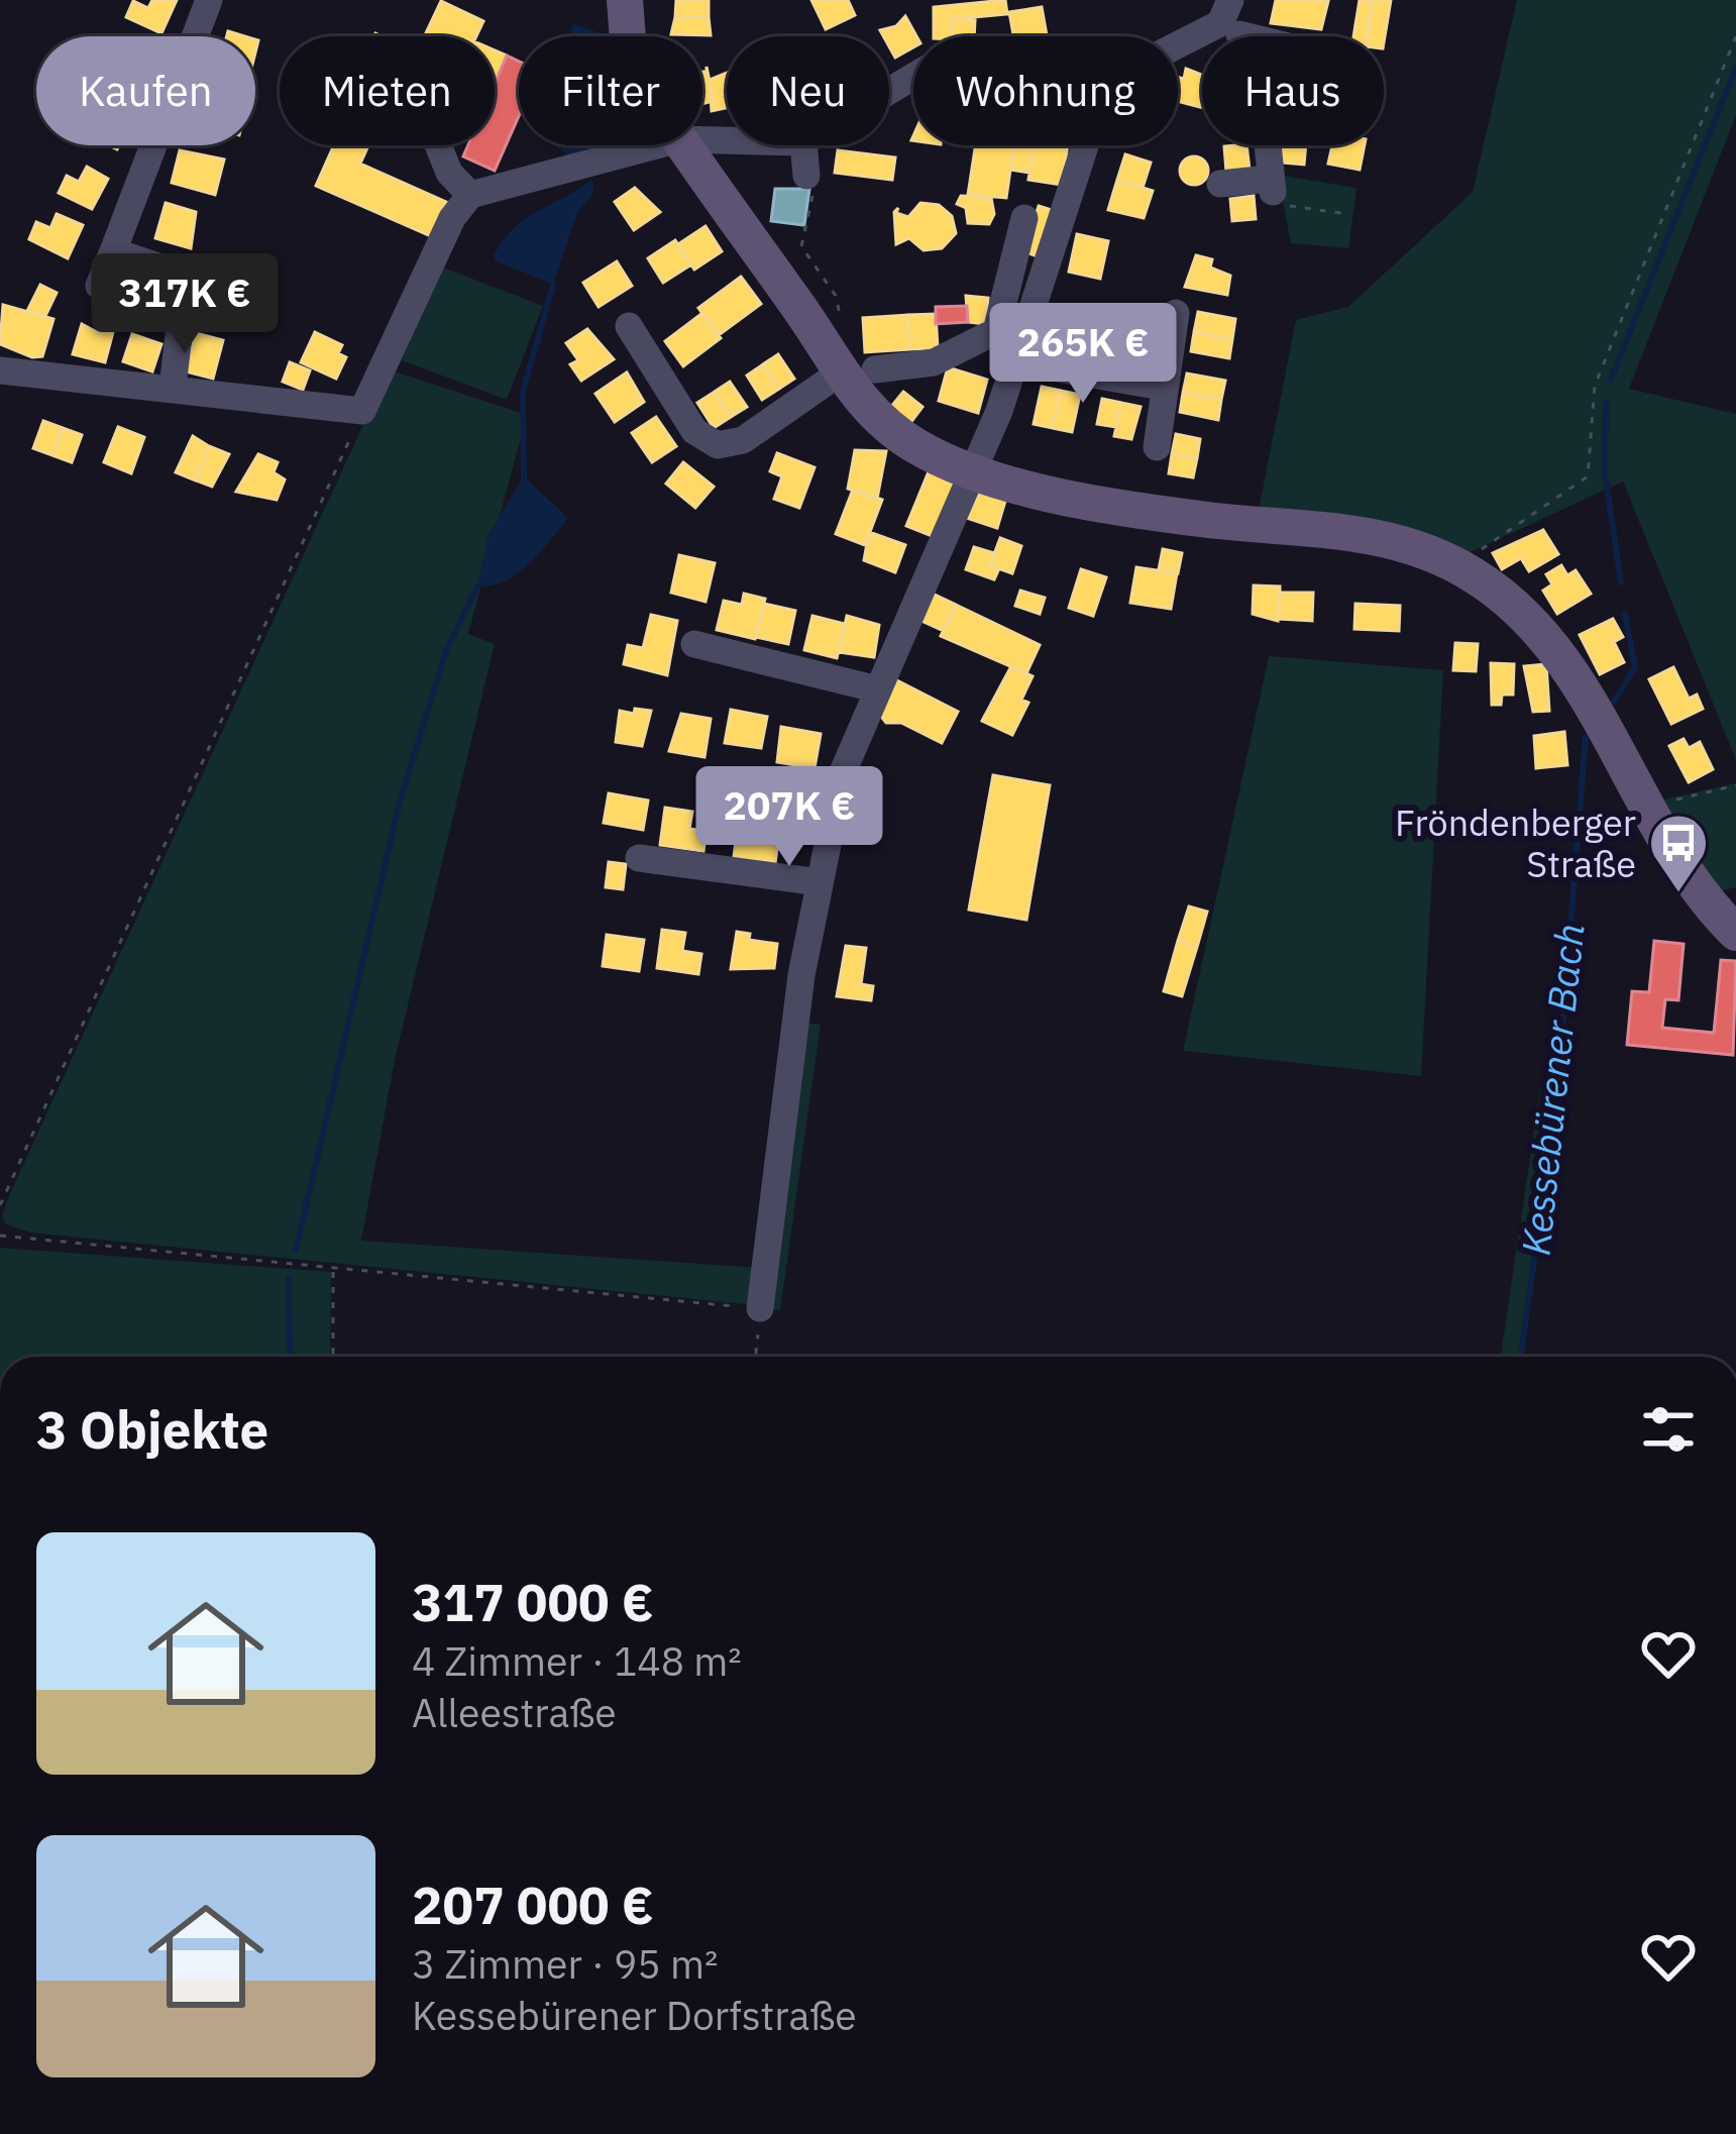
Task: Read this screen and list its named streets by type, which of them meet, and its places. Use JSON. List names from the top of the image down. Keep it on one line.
{"water":["Kessebürener Bach"],"places":{"bus stop":["Fröndenberger Straße"]},"page":{"chip":["Kaufen","Mieten","Filter","Neu","Wohnung","Haus"],"price":["317K €","265K €","207K €"],"heading":"3 Objekte","list":[{"name":"317 000 €","note":"4 Zimmer · 148 m² · Alleestraße"},{"name":"207 000 €","note":"3 Zimmer · 95 m² · Kessebürener Dorfstraße"}]}}
